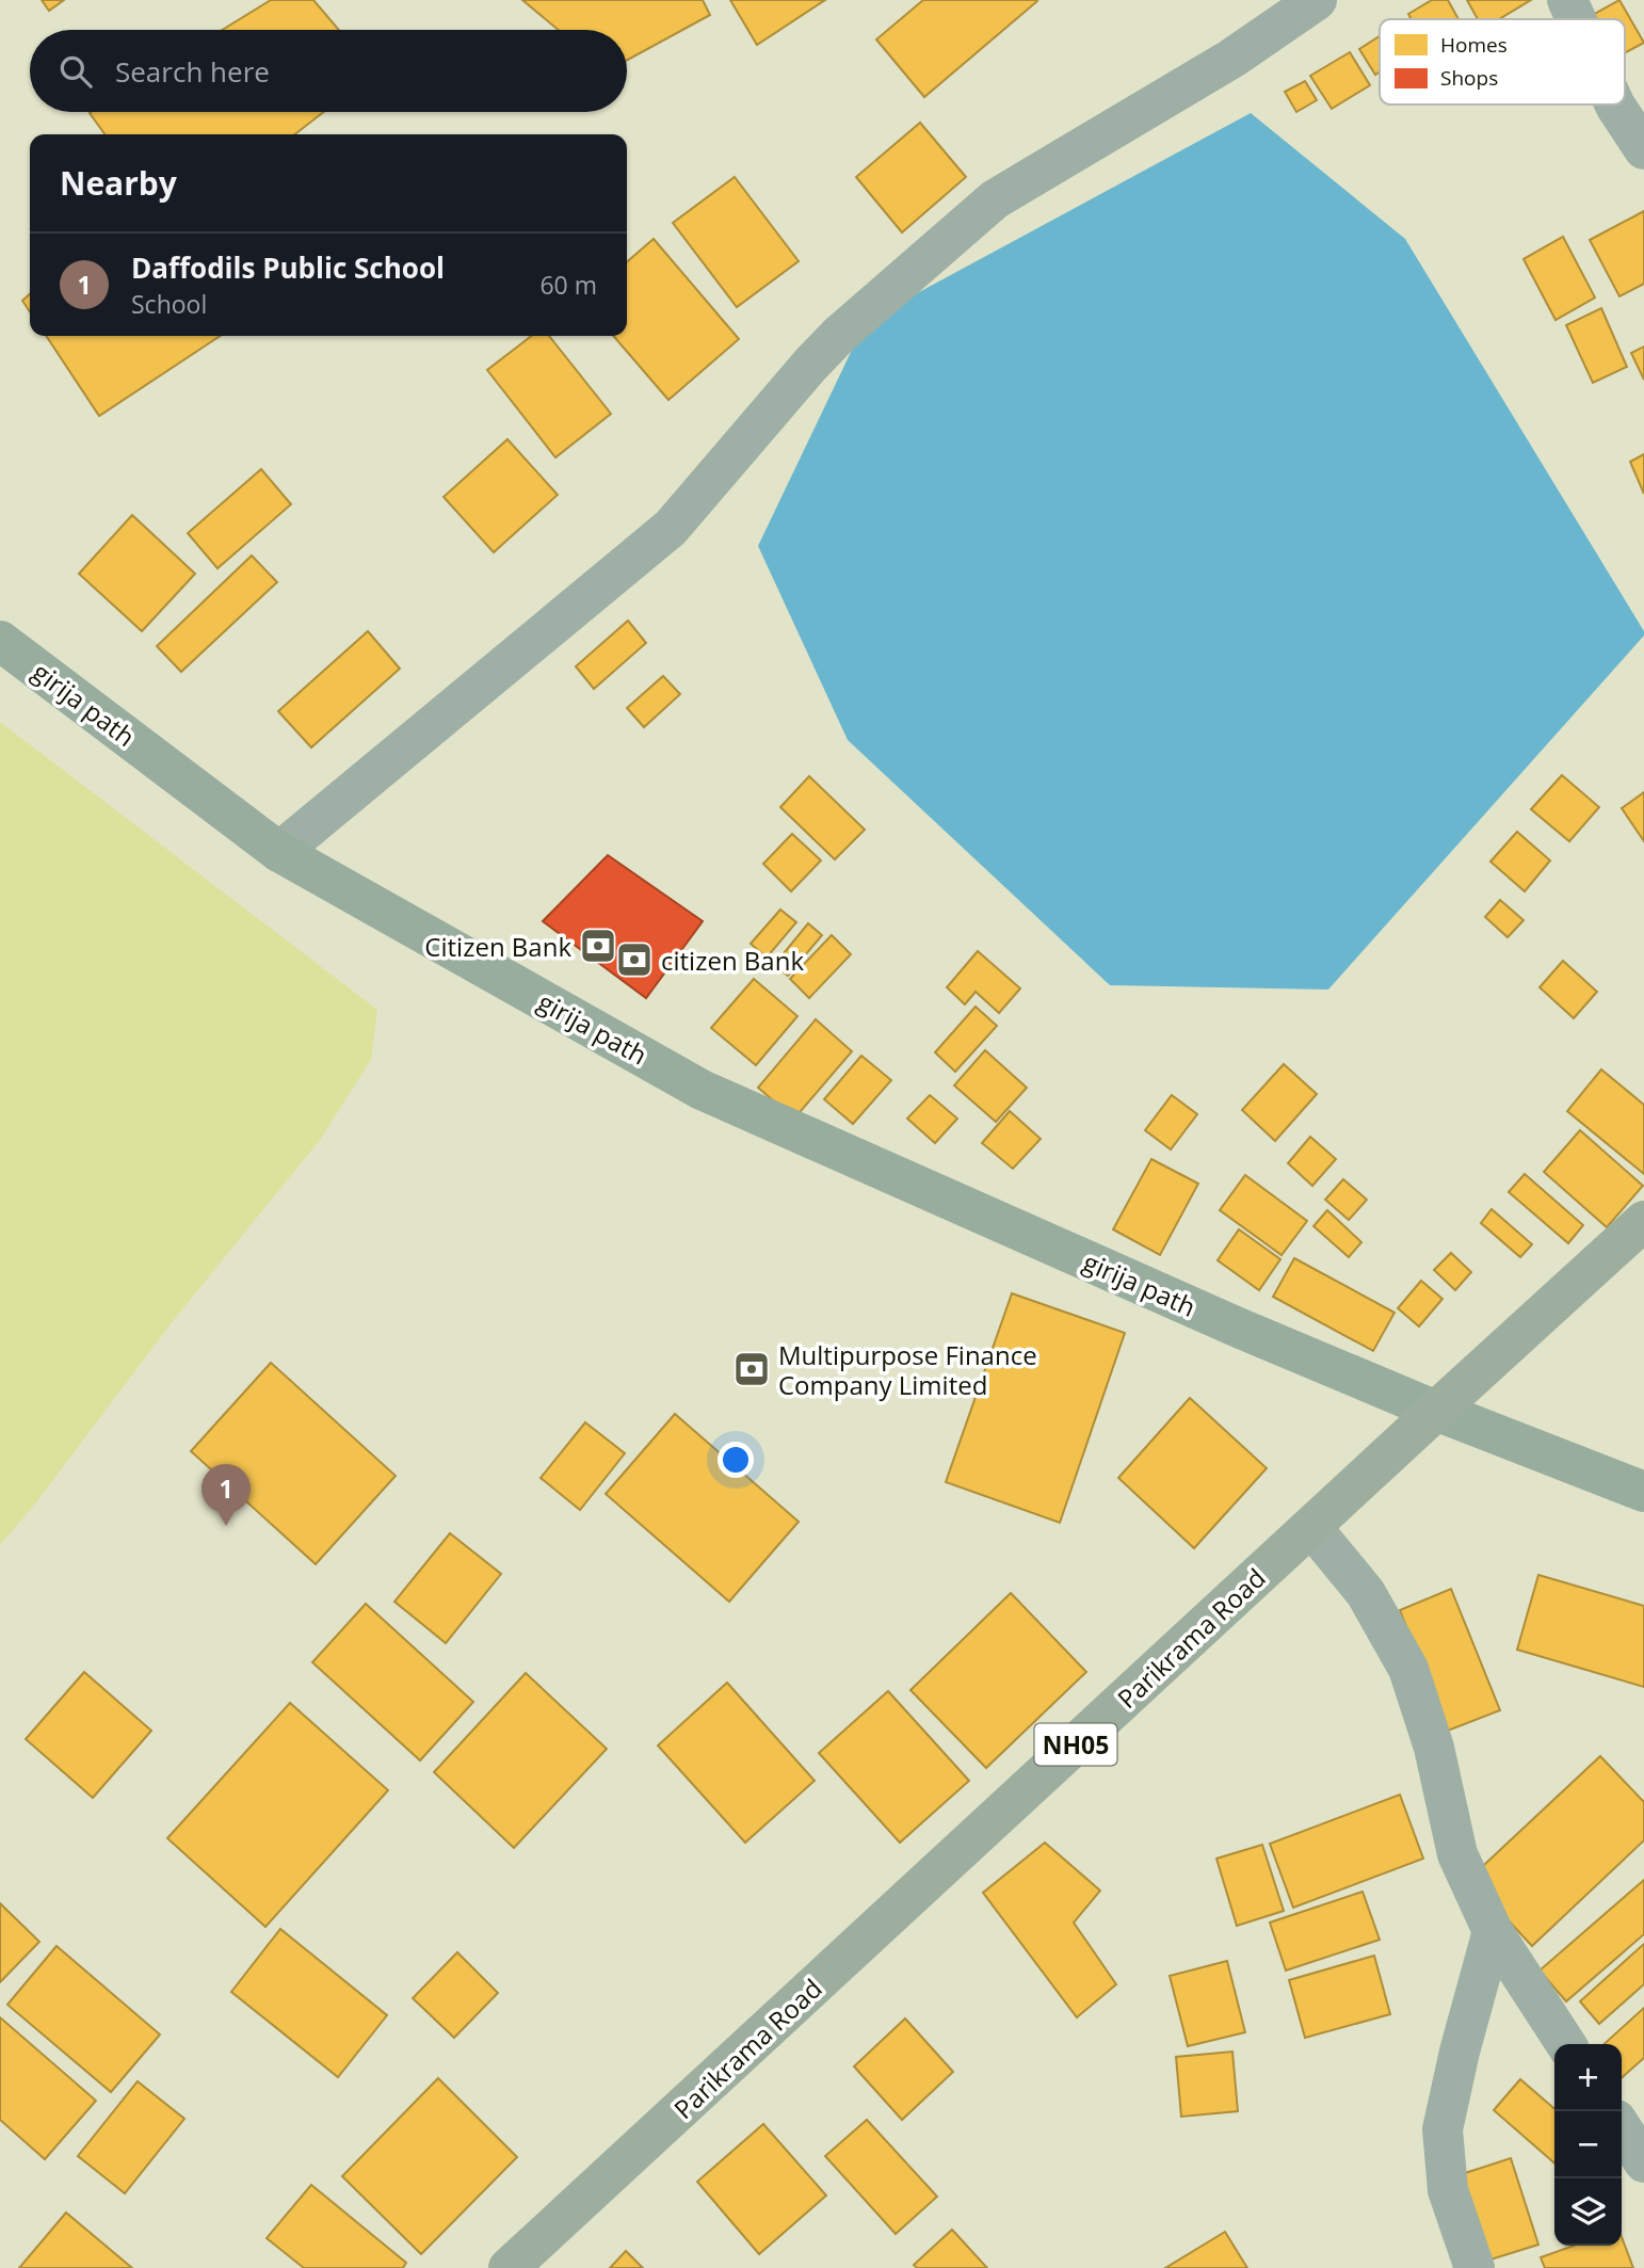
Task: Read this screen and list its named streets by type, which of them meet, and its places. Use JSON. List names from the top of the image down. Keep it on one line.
{"streets":{"main road":["girija path","Parikrama Road","NH05"]},"crossings":[["girija path","Parikrama Road"]],"places":{"bank":["Citizen Bank","citizen Bank","Multipurpose Finance Company Limited"]},"legend":["Homes","Shops"],"page":{"search":"Search here","heading":"Nearby","list":[{"mark":"1","name":"Daffodils Public School","note":"School","value":"60 m"}],"pins":"1","map_buttons":["+","−"]}}
